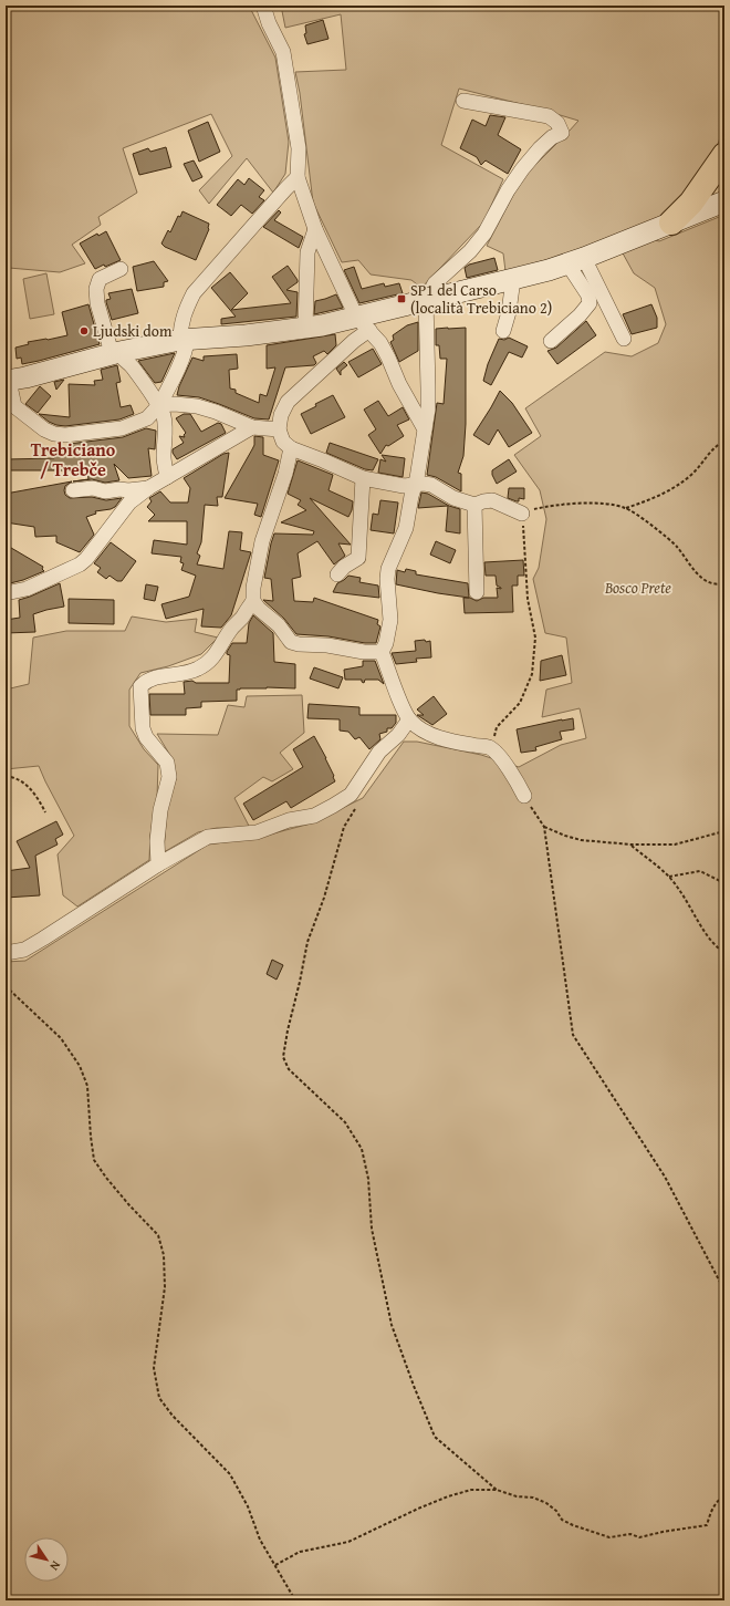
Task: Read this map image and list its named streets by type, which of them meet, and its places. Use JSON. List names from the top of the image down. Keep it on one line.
{"districts":["Trebiciano / Trebče"],"parks":["Bosco Prete"],"places":{"transit":["SP1 del Carso (località Trebiciano 2)"],"other":["Ljudski dom"]},"north":"bottom right"}
